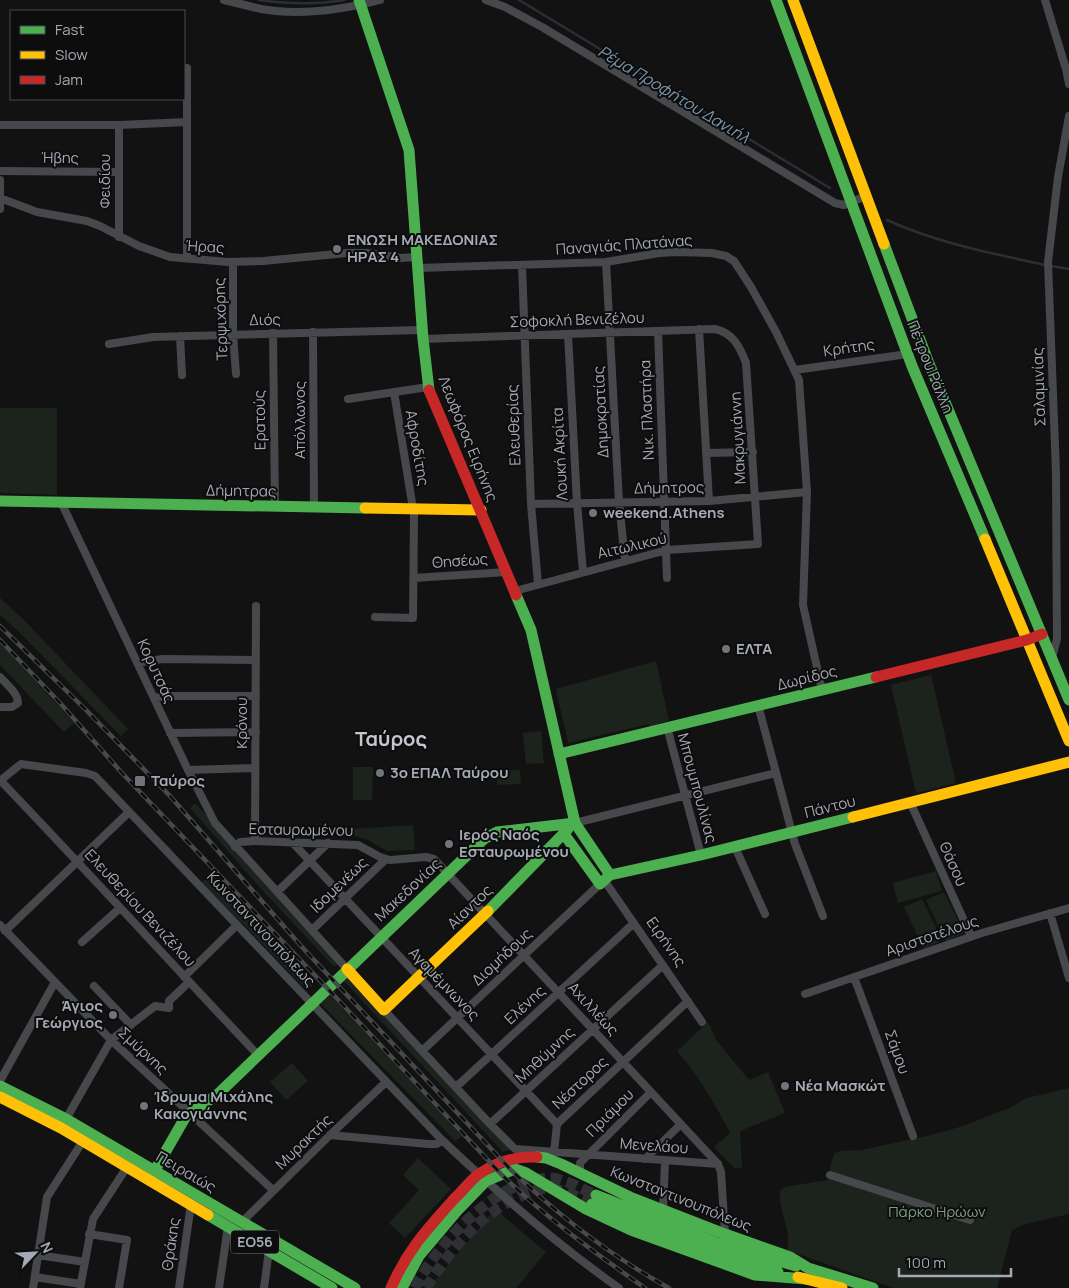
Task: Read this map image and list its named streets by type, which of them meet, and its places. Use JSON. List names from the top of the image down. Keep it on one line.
{"streets":{"street":["Ήβης","Φειδίου","Παναγιάς Πλατάνας","Ήρας","Τερψιχόρης","Διός","Σοφοκλή Βενιζέλου","Κρήτης","Πέτρου Ράλλη","Σαλαμινίας","Νικ. Πλαστήρα","Δημοκρατίας","Ερατούς","Απόλλωνος","Ελευθερίας","Μακρυγιάννη","Λεωφόρος Ειρήνης","Αφροδίτης","Λουκή Ακρίτα","Δήμητρος","Δήμητρας","Αιτωλικού","Θησέως","Κορυτσάς","Δωρίδος","Κρόνου","Μπουμπουλίνας","Πάντου","Εσταυρωμένου","Θάσου","Ιδομενέως","Μακεδονίας","Αίαντος","Ελευθερίου Βενιζέλου","Κωνσταντινουπόλεως","Αριστοτέλους","Ειρήνης","Διομήδους","Αγαμέμνωνος","Ελένης","Αχιλλέως","Σμύρνης","Σάμου","Μηθύμνης","Νέστορος","Πριάμου","Μυρακτής","Μενελάου","Πειραιώς","ΕΟ56","Θράκης"]},"crossings":[["Ήβης","Φειδίου"],["Φειδίου","Ήρας"],["Παναγιάς Πλατάνας","Ήρας"],["Παναγιάς Πλατάνας","Κρήτης"],["Παναγιάς Πλατάνας","Δημοκρατίας"],["Παναγιάς Πλατάνας","Ελευθερίας"],["Παναγιάς Πλατάνας","Λεωφόρος Ειρήνης"],["Ήρας","Τερψιχόρης"],["Ήρας","Λεωφόρος Ειρήνης"],["Τερψιχόρης","Διός"],["Διός","Σοφοκλή Βενιζέλου"],["Διός","Ερατούς"],["Διός","Απόλλωνος"],["Διός","Λεωφόρος Ειρήνης"],["Σοφοκλή Βενιζέλου","Νικ. Πλαστήρα"],["Σοφοκλή Βενιζέλου","Δημοκρατίας"],["Σοφοκλή Βενιζέλου","Ελευθερίας"],["Σοφοκλή Βενιζέλου","Μακρυγιάννη"],["Σοφοκλή Βενιζέλου","Λεωφόρος Ειρήνης"],["Σοφοκλή Βενιζέλου","Λουκή Ακρίτα"],["Κρήτης","Πέτρου Ράλλη"],["Πέτρου Ράλλη","Σαλαμινίας"],["Πέτρου Ράλλη","Δωρίδος"],["Σαλαμινίας","Δωρίδος"],["Νικ. Πλαστήρα","Δήμητρος"],["Νικ. Πλαστήρα","Αιτωλικού"],["Δημοκρατίας","Δήμητρος"],["Δημοκρατίας","Αιτωλικού"],["Ερατούς","Δήμητρας"],["Απόλλωνος","Δήμητρας"],["Ελευθερίας","Δήμητρος"],["Ελευθερίας","Αιτωλικού"],["Μακρυγιάννη","Δήμητρος"],["Μακρυγιάννη","Αιτωλικού"],["Λεωφόρος Ειρήνης","Δήμητρας"],["Λεωφόρος Ειρήνης","Αιτωλικού"],["Λεωφόρος Ειρήνης","Θησέως"],["Λεωφόρος Ειρήνης","Δωρίδος"],["Λεωφόρος Ειρήνης","Μακεδονίας"],["Λεωφόρος Ειρήνης","Αίαντος"],["Λεωφόρος Ειρήνης","Ειρήνης"],["Αφροδίτης","Δήμητρας"],["Αφροδίτης","Θησέως"],["Λουκή Ακρίτα","Δήμητρος"],["Λουκή Ακρίτα","Αιτωλικού"],["Δήμητρας","Κορυτσάς"],["Κορυτσάς","Εσταυρωμένου"],["Δωρίδος","Μπουμπουλίνας"],["Κρόνου","Εσταυρωμένου"],["Μπουμπουλίνας","Πάντου"],["Μπουμπουλίνας","Μακεδονίας"],["Πάντου","Θάσου"],["Πάντου","Ειρήνης"],["Πάντου","Διομήδους"],["Εσταυρωμένου","Ιδομενέως"],["Εσταυρωμένου","Μακεδονίας"],["Εσταυρωμένου","Αγαμέμνωνος"],["Εσταυρωμένου","Αχιλλέως"],["Θάσου","Αριστοτέλους"],["Ιδομενέως","Αγαμέμνωνος"],["Μακεδονίας","Αίαντος"],["Μακεδονίας","Ελευθερίου Βενιζέλου"],["Μακεδονίας","Κωνσταντινουπόλεως"],["Μακεδονίας","Ειρήνης"],["Μακεδονίας","Αγαμέμνωνος"],["Μακεδονίας","Αχιλλέως"],["Μακεδονίας","Σμύρνης"],["Μακεδονίας","Πειραιώς"],["Αίαντος","Ειρήνης"],["Αίαντος","Αγαμέμνωνος"],["Αίαντος","Αχιλλέως"],["Ελευθερίου Βενιζέλου","Κωνσταντινουπόλεως"],["Κωνσταντινουπόλεως","Μυρακτής"],["Αριστοτέλους","Σάμου"],["Ειρήνης","Διομήδους"],["Ειρήνης","Ελένης"],["Ειρήνης","Μηθύμνης"],["Ειρήνης","Νέστορος"],["Διομήδους","Αγαμέμνωνος"],["Διομήδους","Αχιλλέως"],["Αγαμέμνωνος","Ελένης"],["Αγαμέμνωνος","Μηθύμνης"],["Αγαμέμνωνος","Νέστορος"],["Ελένης","Αχιλλέως"],["Αχιλλέως","Μηθύμνης"],["Αχιλλέως","Νέστορος"],["Αχιλλέως","Πριάμου"],["Αχιλλέως","Μενελάου"],["Σμύρνης","Μυρακτής"],["Μηθύμνης","Μενελάου"],["Πριάμου","Μενελάου"],["Μυρακτής","Πειραιώς"],["Πειραιώς","Θράκης"]],"districts":["Ταύρος"],"water":["Ρέμα Προφήτου Δανιήλ"],"parks":["Πάρκο Ηρώων"],"places":{"other":["ΕΝΩΣΗ ΜΑΚΕΔΟΝΙΑΣ ΗΡΑΣ 4","weekend.Athens","ΕΛΤΑ","3ο ΕΠΑΛ Ταύρου","Ιερός Ναός Εσταυρωμένου","Άγιος Γεώργιος","Νέα Μασκώτ","Ίδρυμα Μιχάλης Κακογιάννης"],"transit":["Ταύρος"]},"legend":["Fast","Slow","Jam"],"scale_bar":"100 m","north":"top right"}
